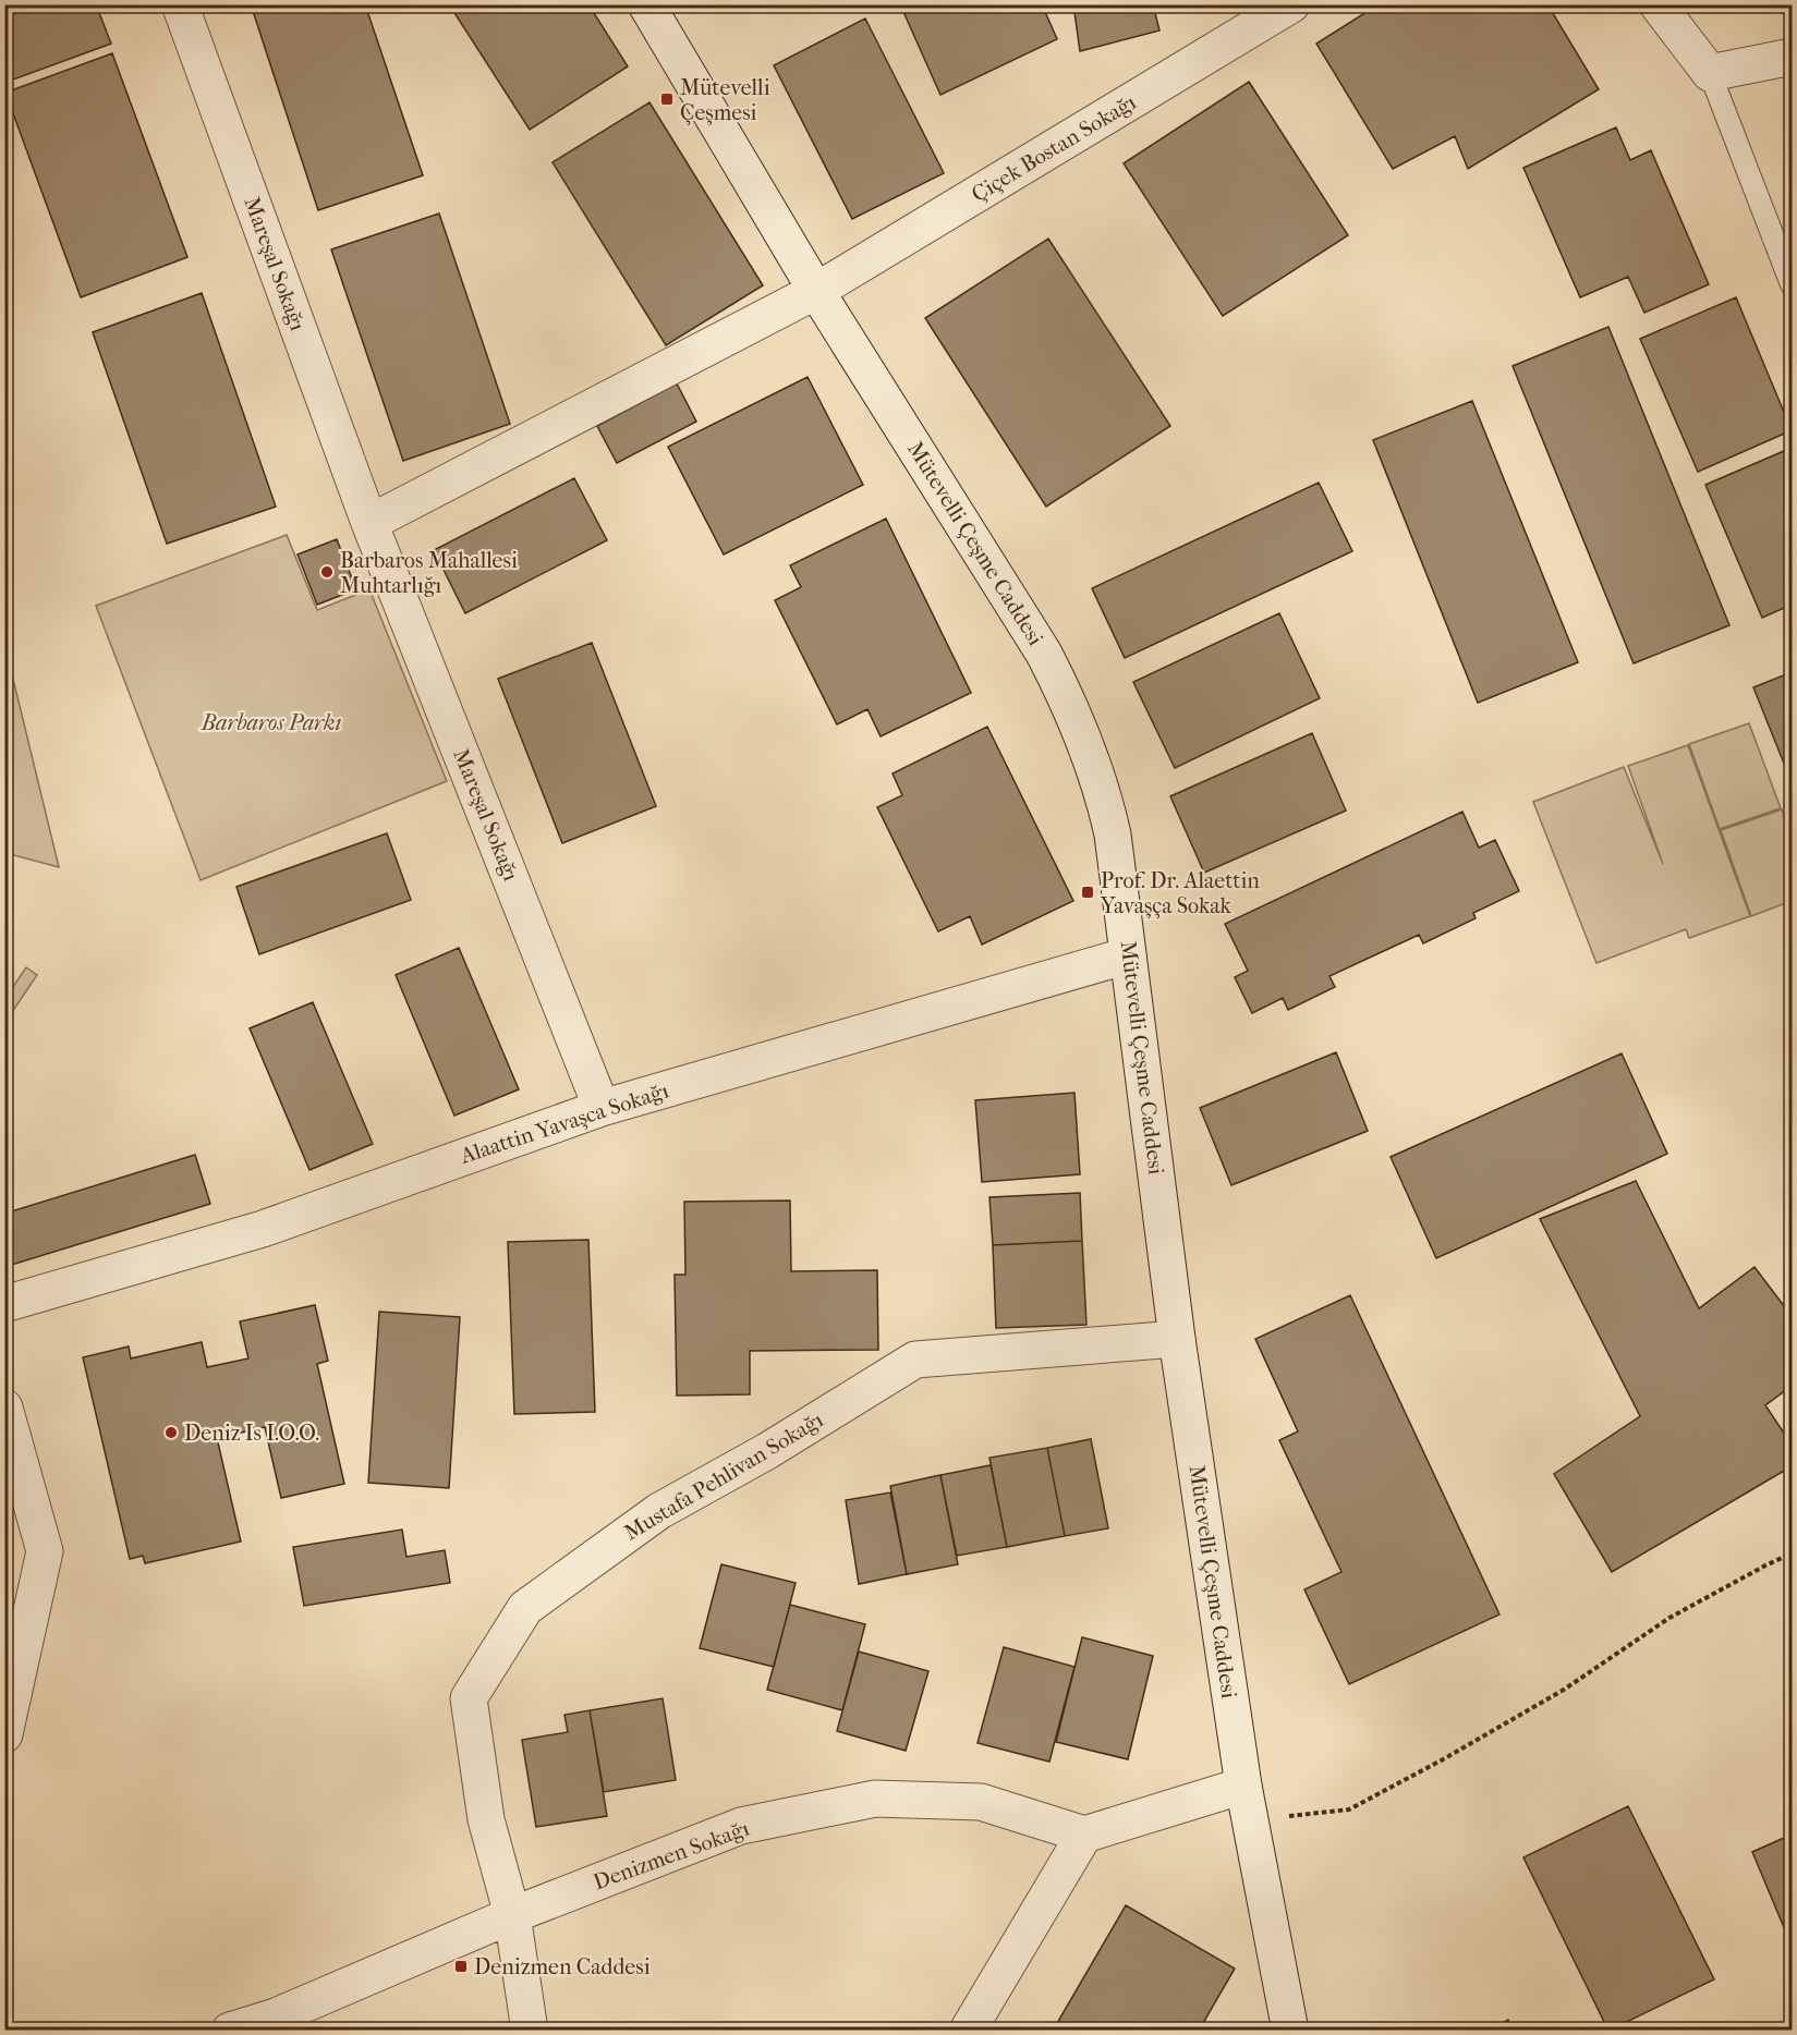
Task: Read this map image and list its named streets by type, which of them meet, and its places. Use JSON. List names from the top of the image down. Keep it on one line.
{"streets":{"street":["Çiçek Bostan Sokağı","Mareşal Sokağı","Mütevelli Çeşme Caddesi","Alaattin Yavaşca Sokağı","Mustafa Pehlivan Sokağı","Denizmen Sokağı"]},"crossings":[["Çiçek Bostan Sokağı","Mütevelli Çeşme Caddesi"],["Mareşal Sokağı","Alaattin Yavaşca Sokağı"],["Mütevelli Çeşme Caddesi","Alaattin Yavaşca Sokağı"],["Mütevelli Çeşme Caddesi","Mustafa Pehlivan Sokağı"],["Mustafa Pehlivan Sokağı","Denizmen Sokağı"]],"parks":["Barbaros Parkı"],"places":{"transit":["Mütevelli Çeşmesi","Prof. Dr. Alaettin Yavaşça Sokak","Denizmen Caddesi"],"other":["Barbaros Mahallesi Muhtarlığı","Deniz Is I.O.O."]}}
